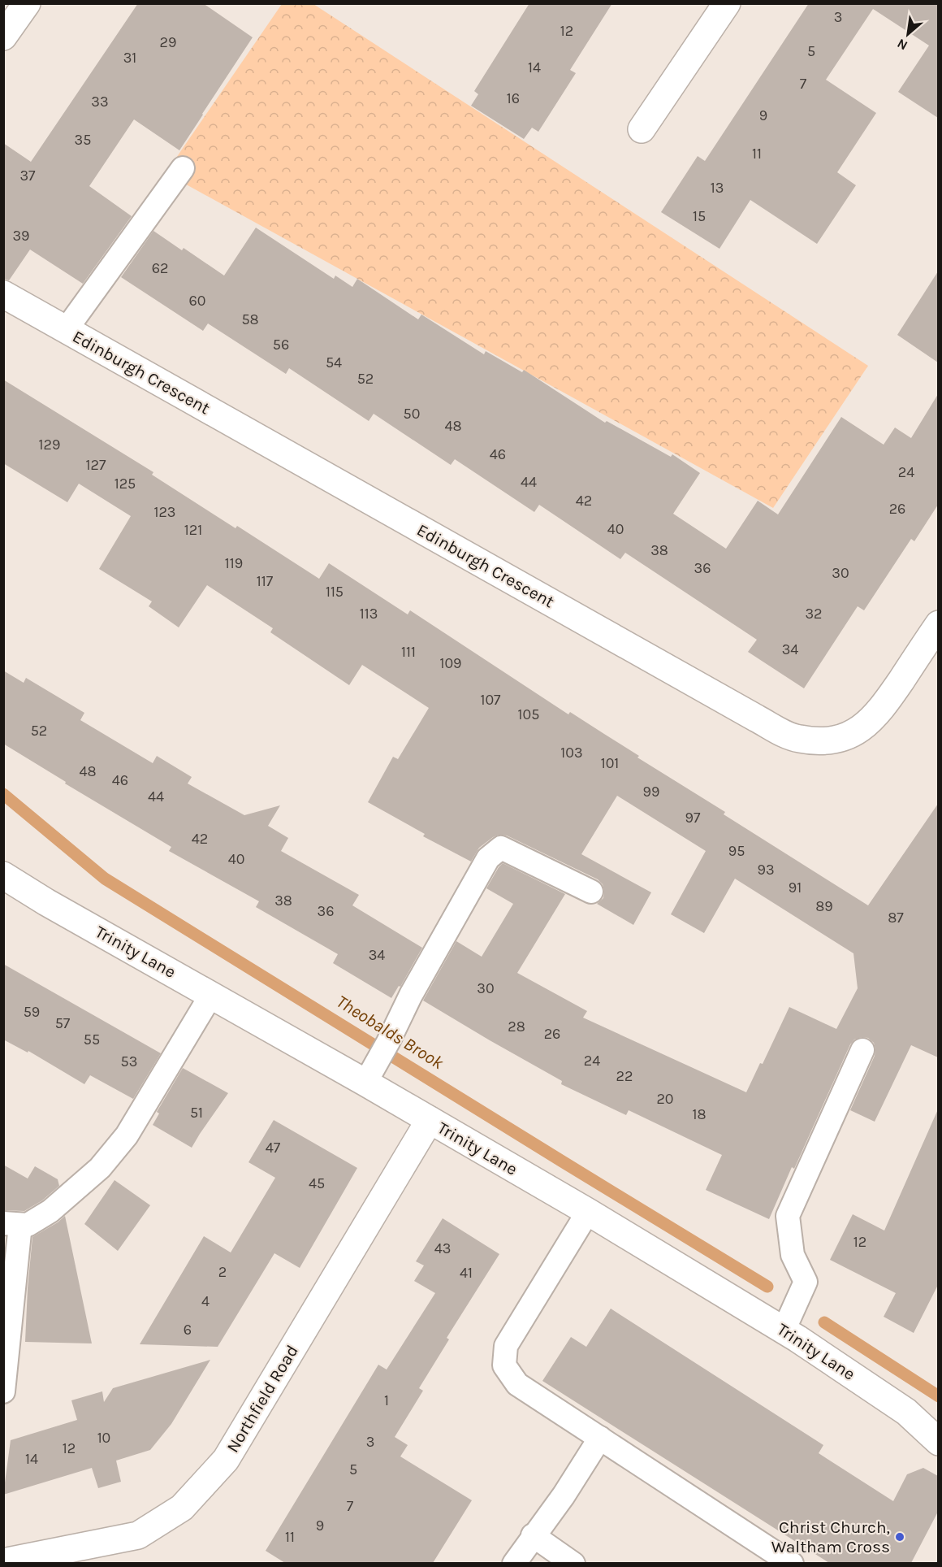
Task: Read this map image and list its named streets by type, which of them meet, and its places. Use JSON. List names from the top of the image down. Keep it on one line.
{"streets":{"street":["Edinburgh Crescent","Trinity Lane","Northfield Road"]},"crossings":[["Trinity Lane","Northfield Road"]],"water":["Theobalds Brook"],"places":["Christ Church, Waltham Cross"],"house_numbers":["3","12","29","5","31","14","7","16","33","9","35","11","37","13","15","39","62","60","58","56","54","52","50","48","129","46","127","24","44","125","42","26","123","40","121","38","119","36","30","117","115","113","32","34","111","109","107","105","52","103","101","48","46","99","44","97","42","95","40","93","91","38","89","36","87","34","30","59","57","28","26","55","24","53","22","20","51","18","47","45","12","43","2","41","4","6","1","10","3","12","14","5","7","9","11"],"north":"bottom left"}
